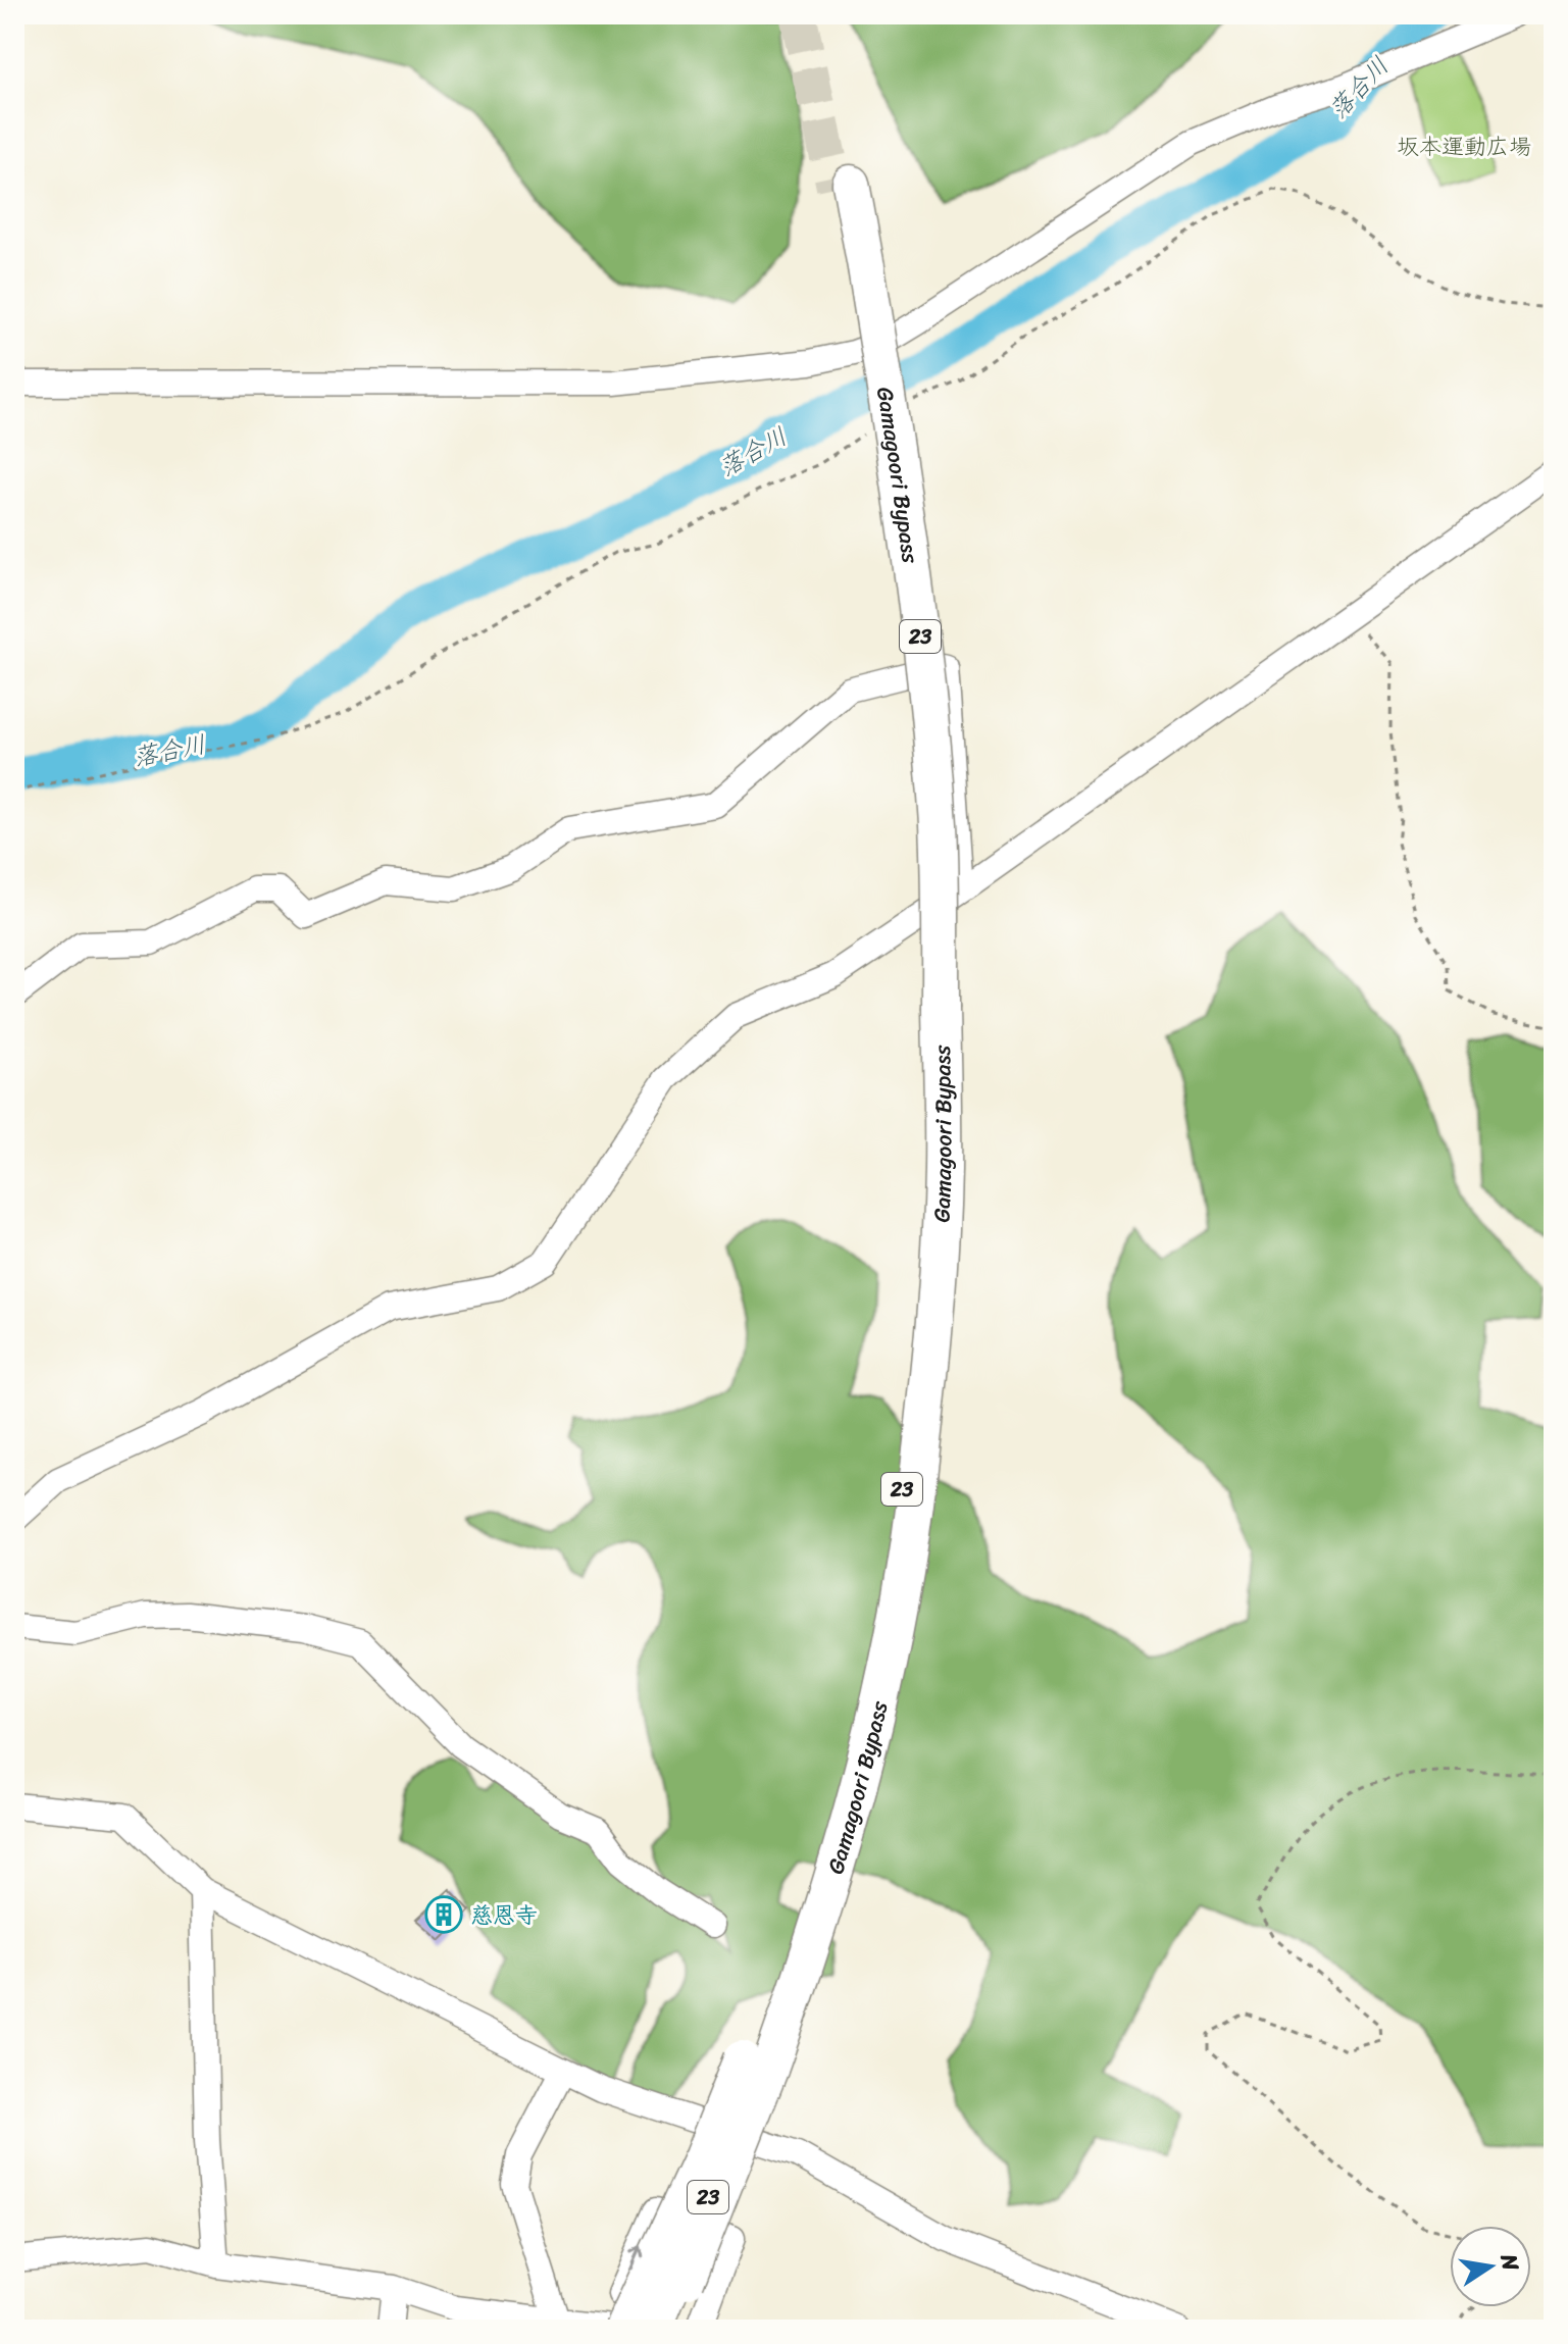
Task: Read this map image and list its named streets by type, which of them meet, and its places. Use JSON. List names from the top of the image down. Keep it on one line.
{"streets":{"highway":["Gamagoori Bypass","23"]},"crossings":[["Gamagoori Bypass","23"]],"water":["落合川"],"parks":["坂本運動広場"],"places":{"building":["慈恩寺"]},"north":"right"}
